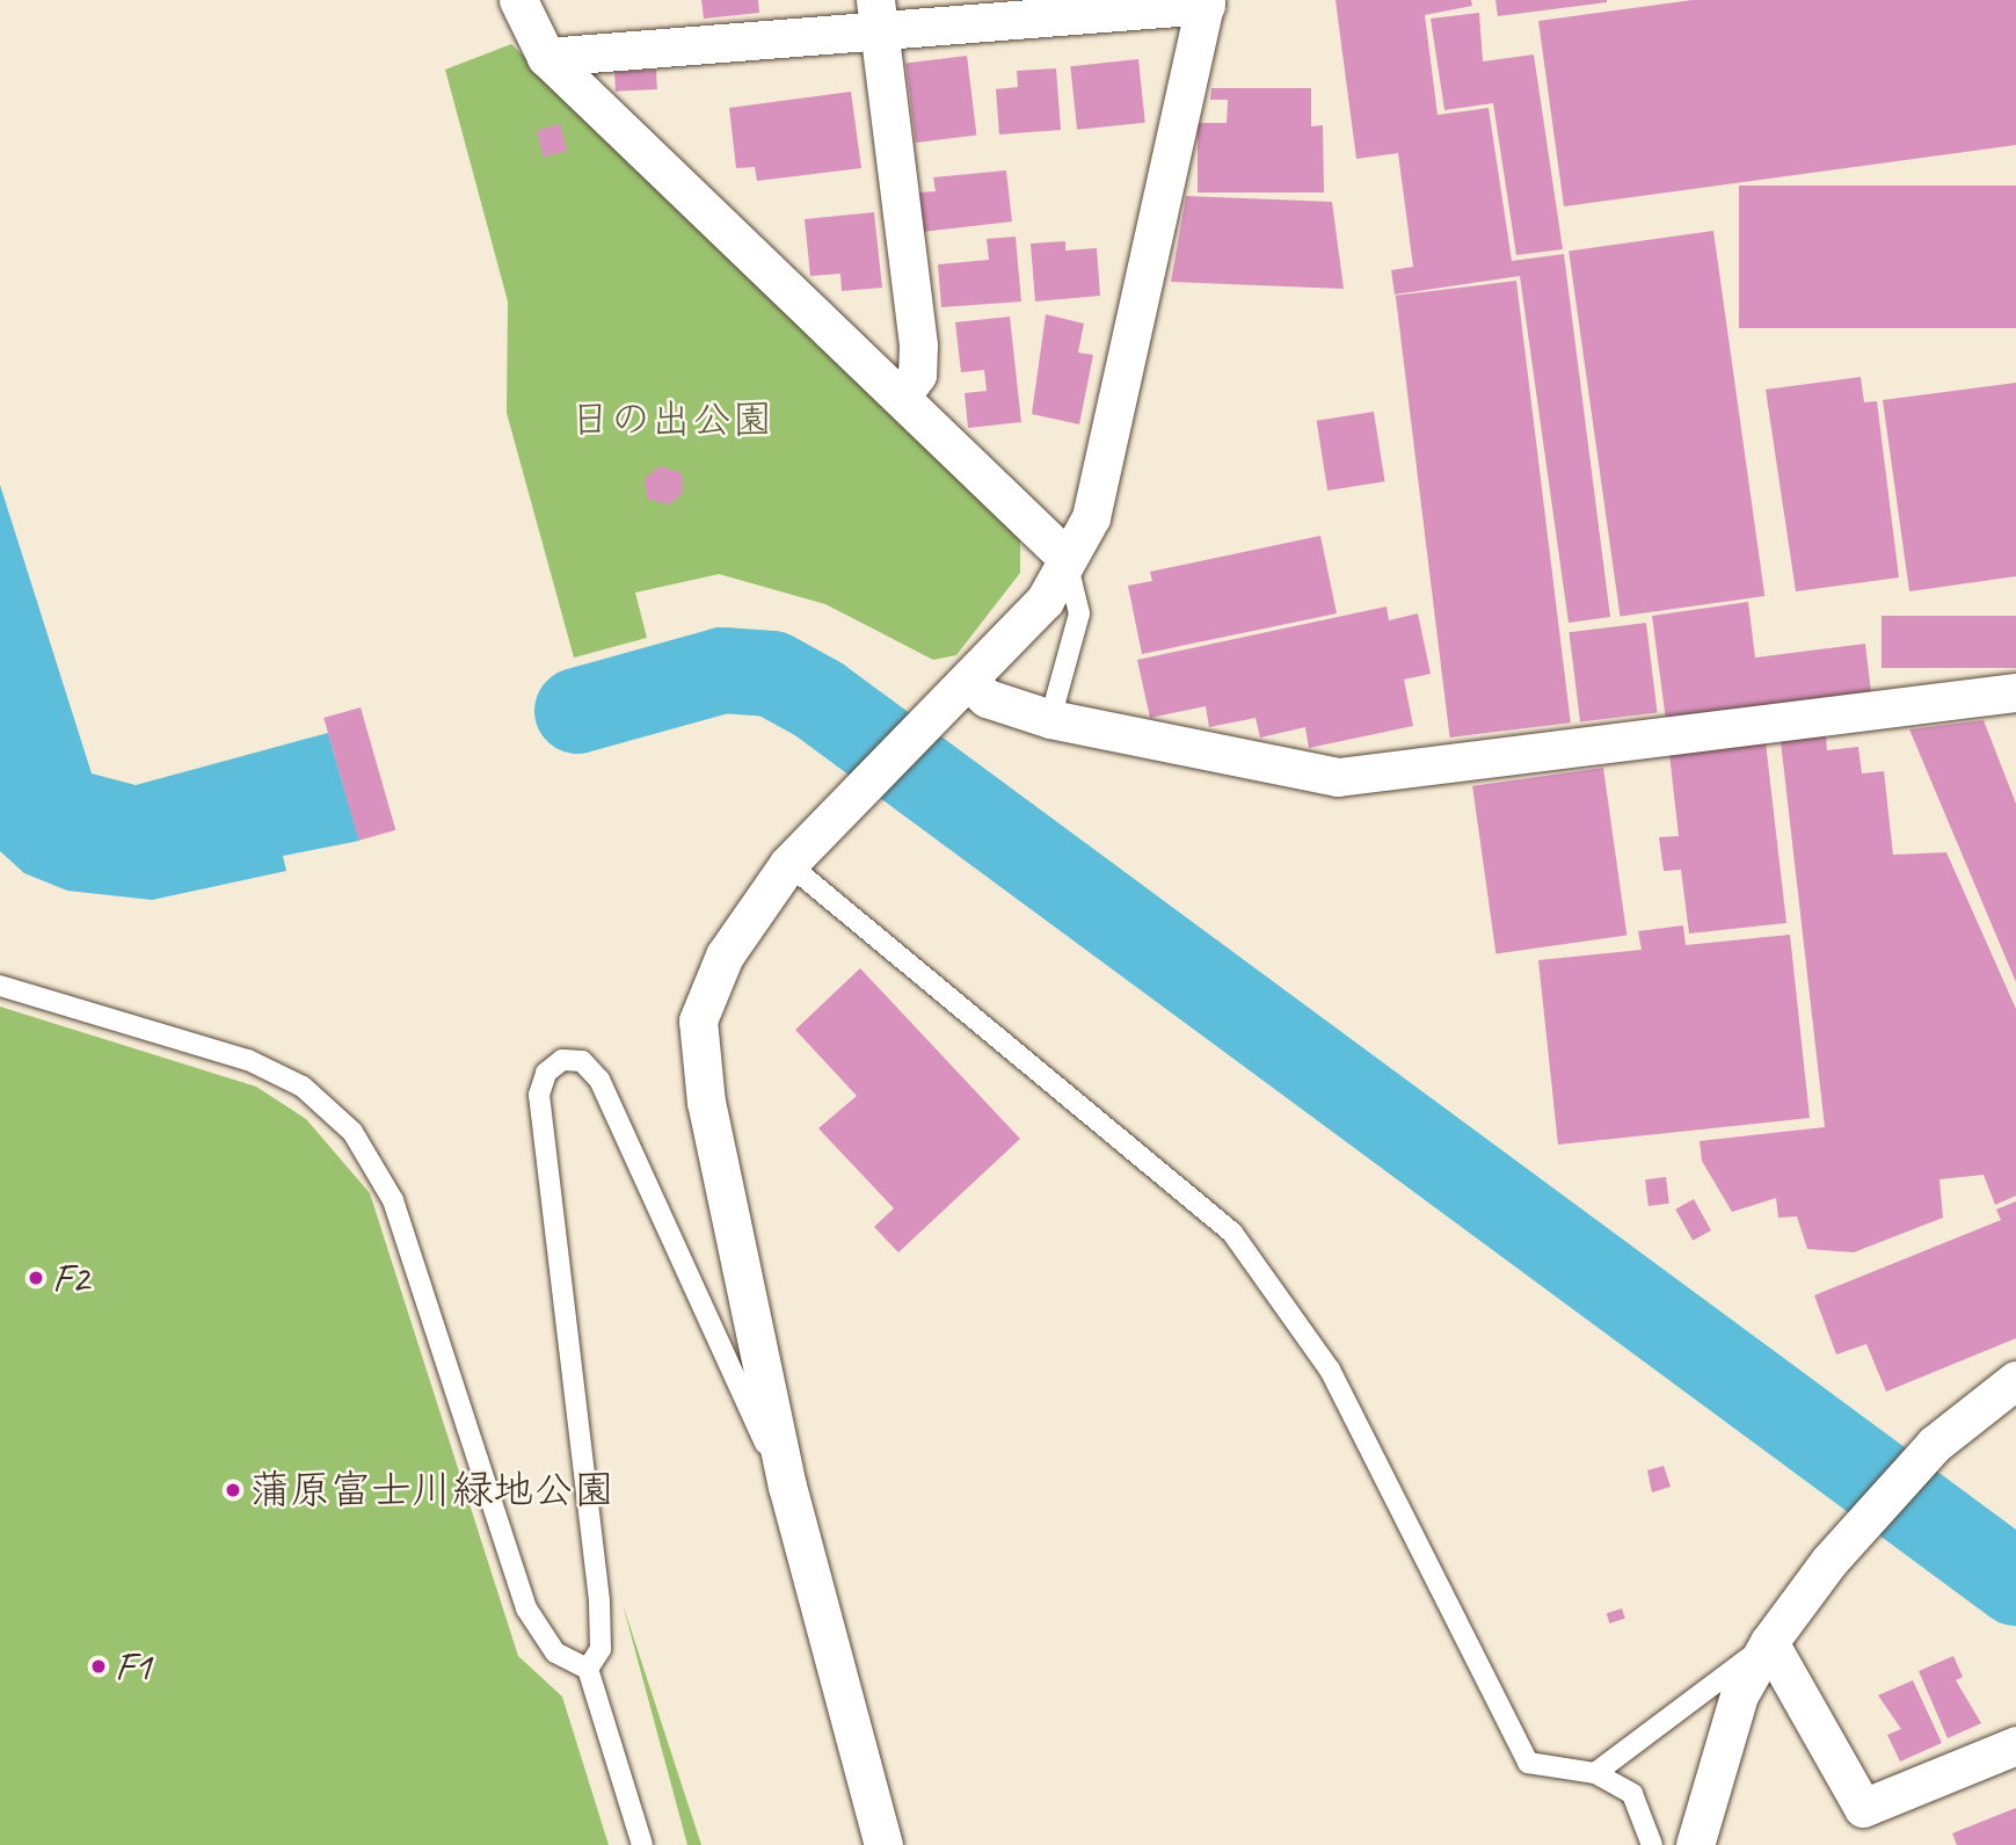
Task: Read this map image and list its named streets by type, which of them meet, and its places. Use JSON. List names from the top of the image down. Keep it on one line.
{"parks":["日の出公園"],"places":["F2","蒲原富士川緑地公園","F1"]}
